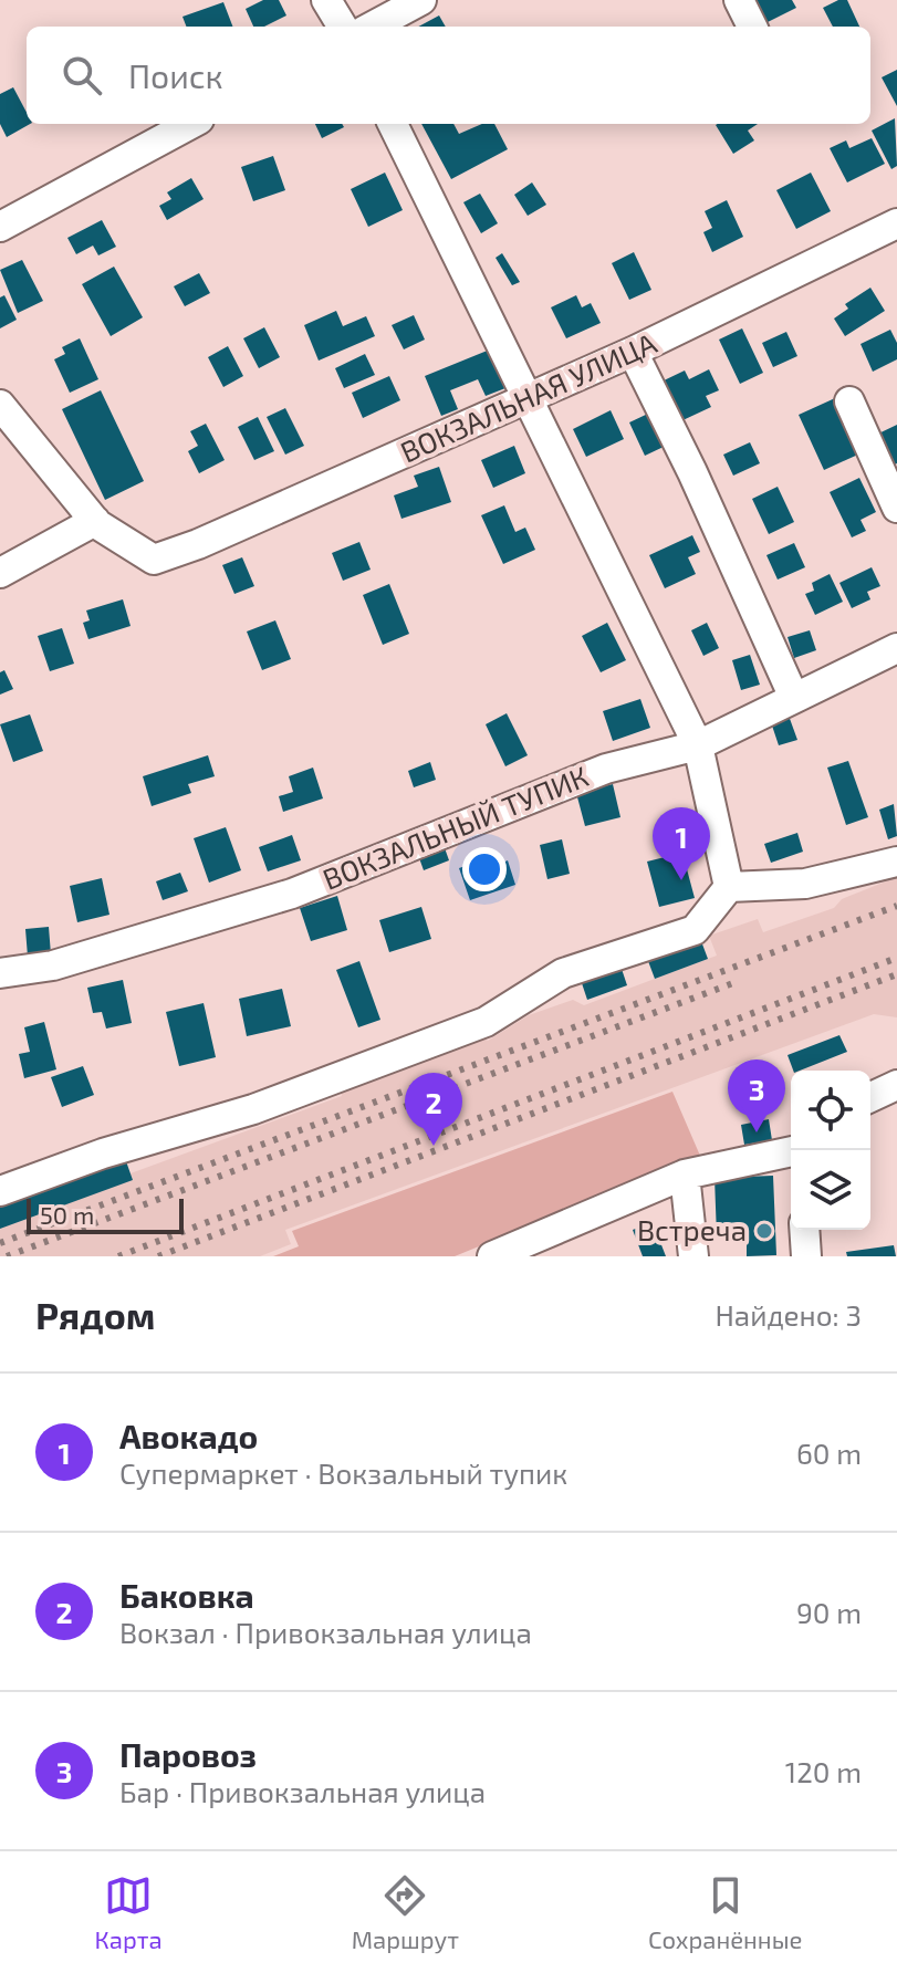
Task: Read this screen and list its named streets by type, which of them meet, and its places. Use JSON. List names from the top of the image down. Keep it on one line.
{"streets":{"street":["ВОКЗАЛЬНАЯ УЛИЦА","ВОКЗАЛЬНЫЙ ТУПИК"]},"places":["Встреча"],"scale_bar":"50 m","page":{"search":"Поиск","pins":["1","3","2"],"scale":"50 m","heading":["Рядом","Найдено: 3"],"list":[{"mark":"1","name":"Авокадо","note":"Супермаркет · Вокзальный тупик","value":"60 m"},{"mark":"2","name":"Баковка","note":"Вокзал · Привокзальная улица","value":"90 m"},{"mark":"3","name":"Паровоз","note":"Бар · Привокзальная улица","value":"120 m"}],"nav":["Карта","Маршрут","Сохранённые"]}}
